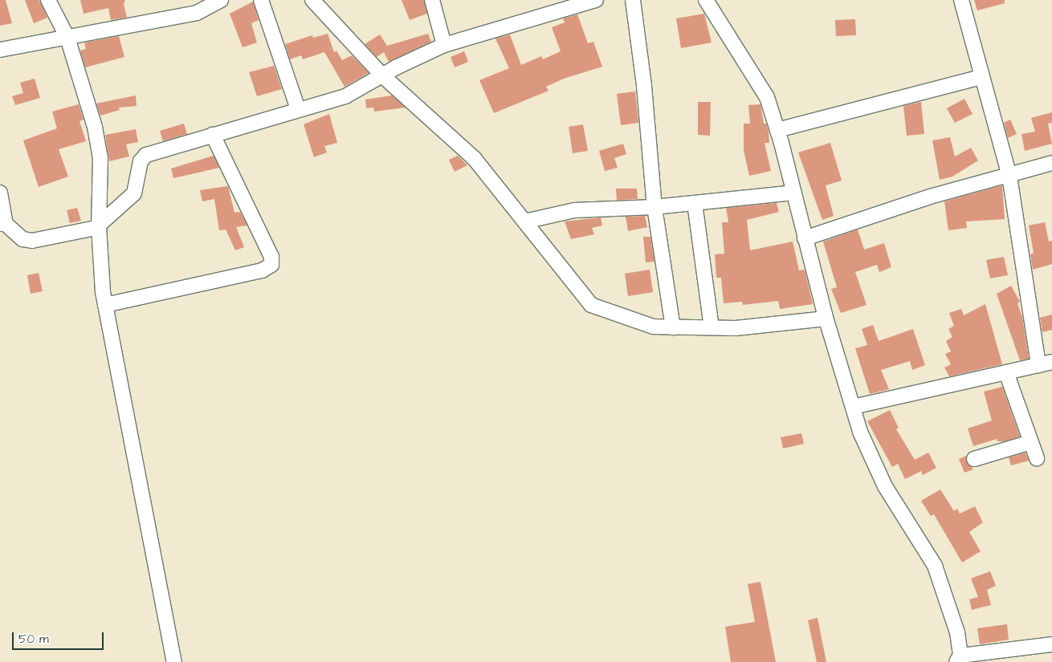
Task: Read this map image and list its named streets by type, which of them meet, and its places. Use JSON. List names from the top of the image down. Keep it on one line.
{"scale_bar":"50 m"}
